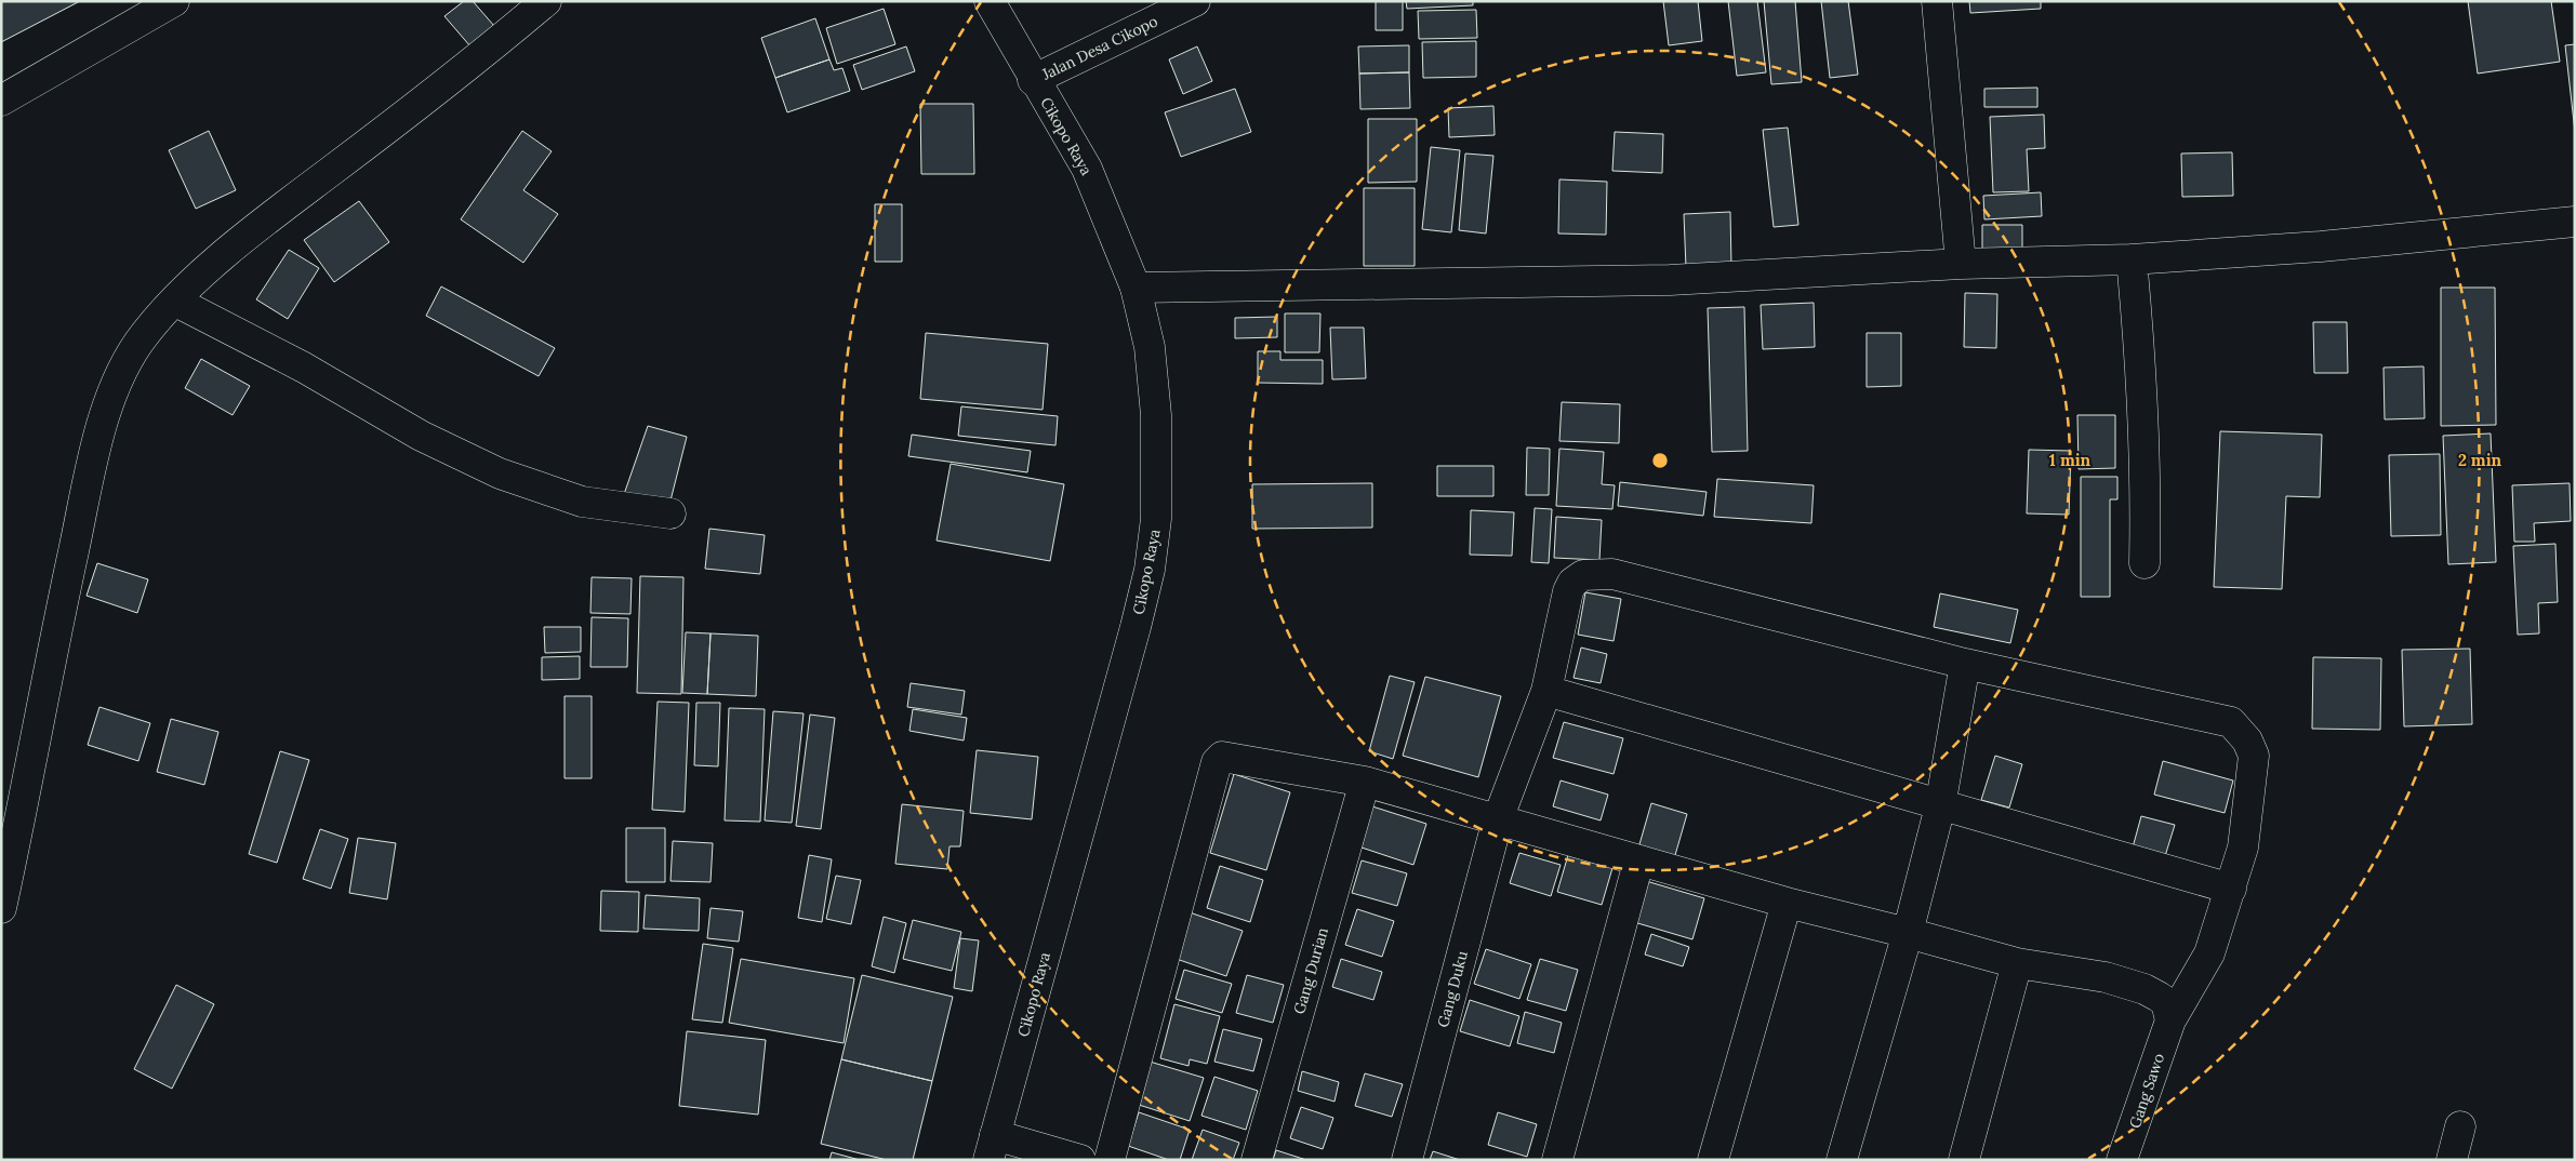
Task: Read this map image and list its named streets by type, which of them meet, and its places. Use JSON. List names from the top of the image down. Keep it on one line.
{"streets":{"main road":["Jalan Desa Cikopo","Cikopo Raya","Gang Durian","Gang Duku","Gang Sawo"]},"crossings":[["Jalan Desa Cikopo","Cikopo Raya"],["Gang Duku","Gang Sawo"]],"rings":["1 min","2 min"]}
